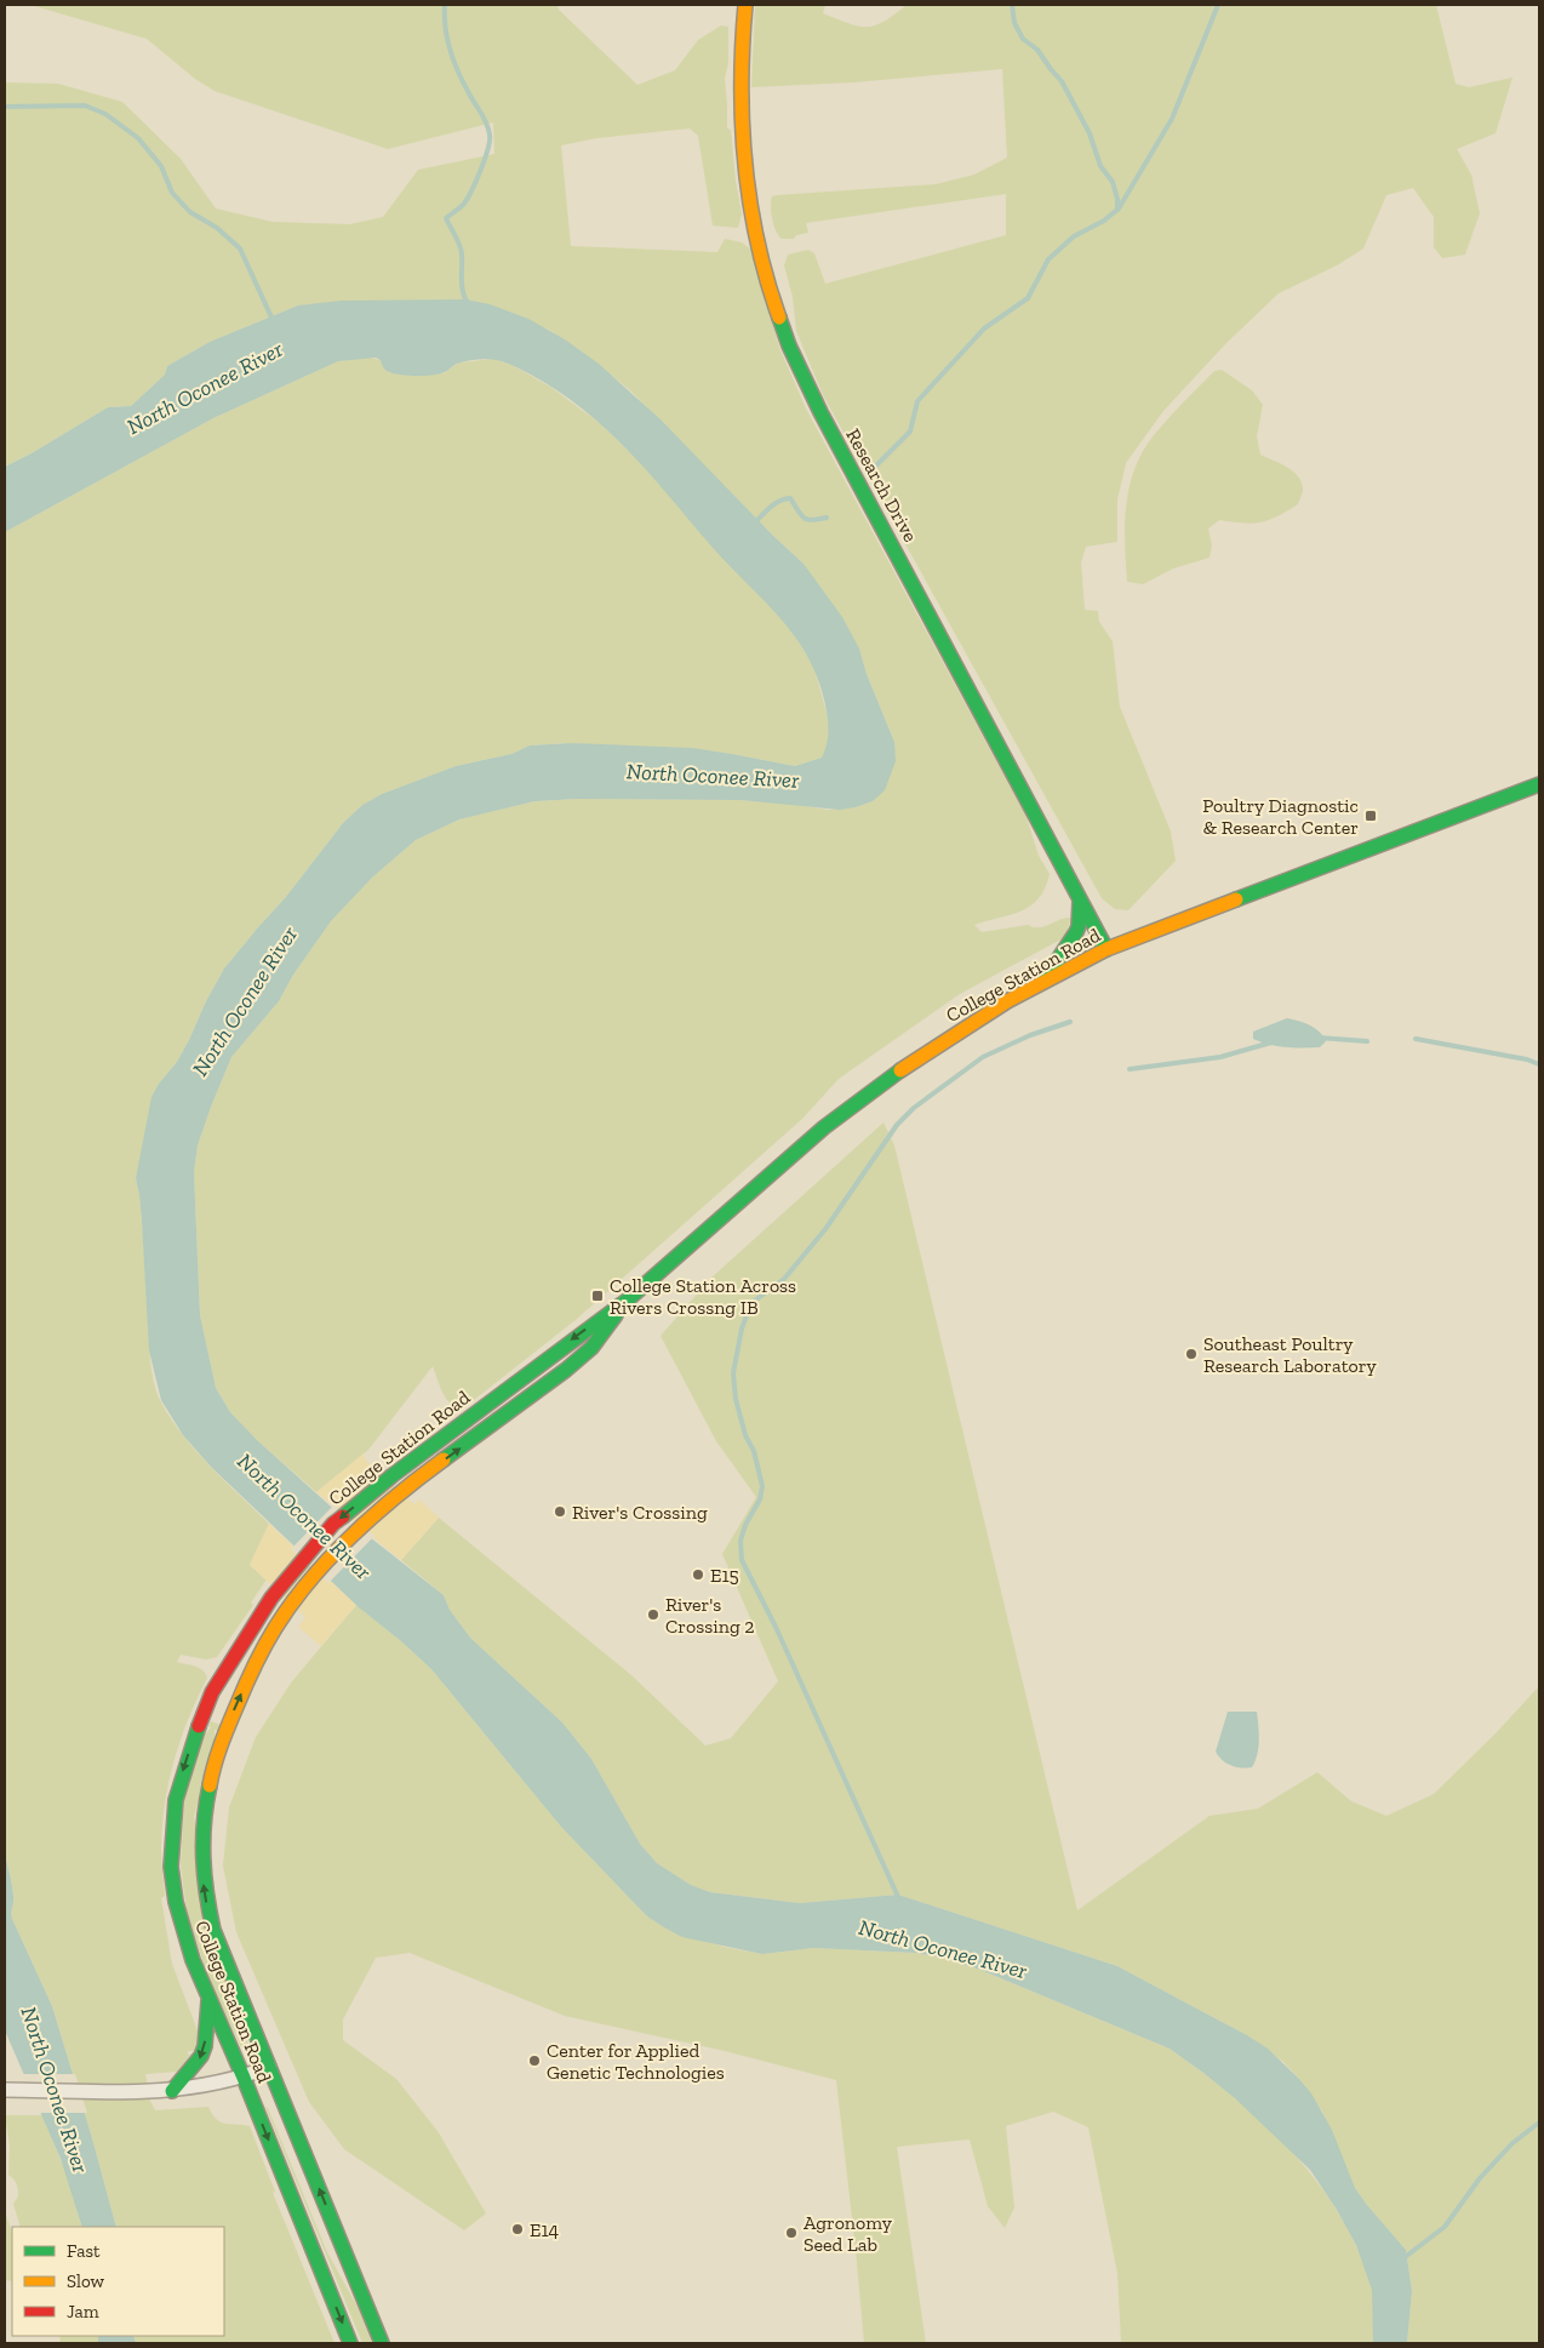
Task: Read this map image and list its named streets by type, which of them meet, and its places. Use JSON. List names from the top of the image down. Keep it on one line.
{"streets":{"main road":["Research Drive","College Station Road"]},"crossings":[["Research Drive","College Station Road"]],"water":["North Oconee River"],"places":{"transit":["Poultry Diagnostic & Research Center","College Station Across Rivers Crossng IB"],"other":["Southeast Poultry Research Laboratory","River's Crossing","E15","River's Crossing 2","Center for Applied Genetic Technologies","E14","Agronomy Seed Lab"]},"legend":["Fast","Slow","Jam"]}
